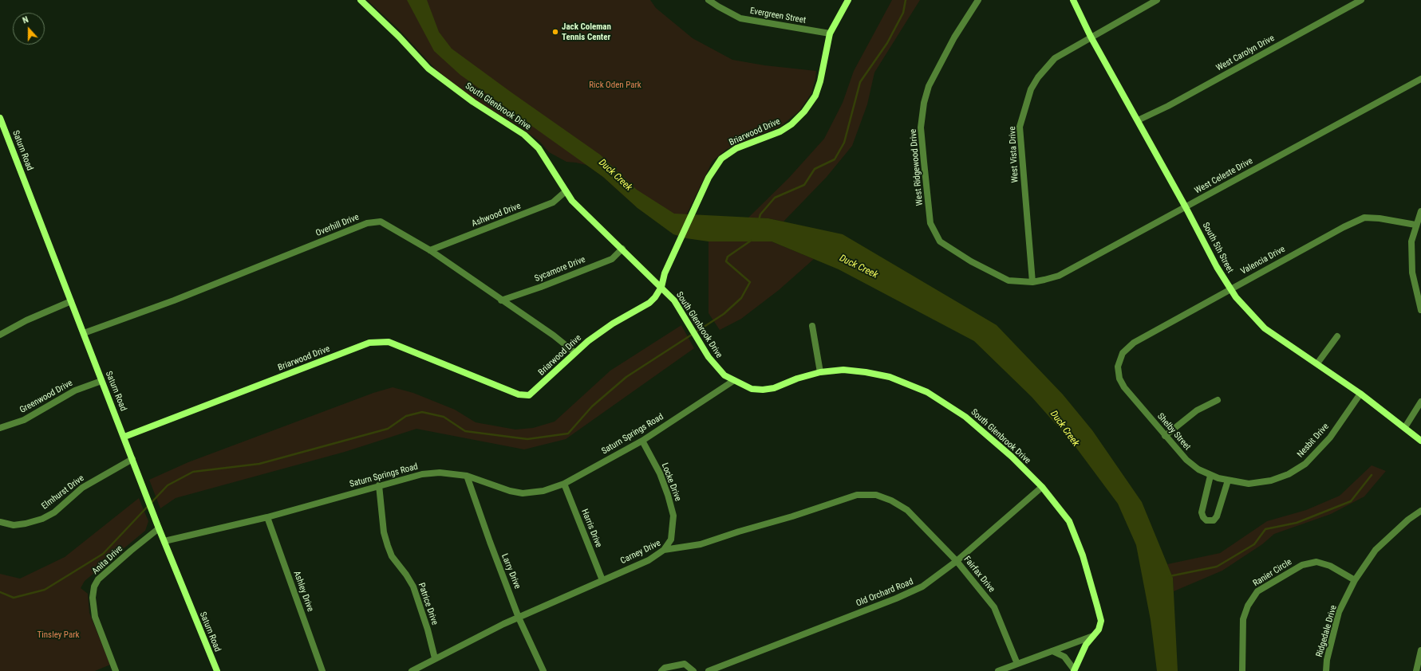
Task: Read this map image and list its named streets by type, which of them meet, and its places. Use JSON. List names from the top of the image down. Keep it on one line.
{"streets":{"street":["Evergreen Street","West Carolyn Drive","South Glenbrook Drive","Briarwood Drive","Saturn Road","West Vista Drive","West Ridgewood Drive","West Celeste Drive","Ashwood Drive","Overhill Drive","South 5th Street","Valencia Drive","Sycamore Drive","Greenwood Drive","Shelby Street","Saturn Springs Road","Nesbit Drive","Locke Drive","Elmhurst Drive","Harris Drive","Carney Drive","Anita Drive","Larry Drive","Ranier Circle","Fairfax Drive","Ashley Drive","Old Orchard Road","Patrice Drive","Ridgedale Drive"]},"crossings":[["Evergreen Street","Briarwood Drive"],["West Carolyn Drive","South 5th Street"],["South Glenbrook Drive","Briarwood Drive"],["South Glenbrook Drive","Ashwood Drive"],["South Glenbrook Drive","Sycamore Drive"],["South Glenbrook Drive","Saturn Springs Road"],["South Glenbrook Drive","Old Orchard Road"],["Briarwood Drive","Saturn Road"],["Briarwood Drive","Overhill Drive"],["Saturn Road","Overhill Drive"],["Saturn Road","Greenwood Drive"],["Saturn Road","Saturn Springs Road"],["Saturn Road","Elmhurst Drive"],["Saturn Road","Anita Drive"],["West Vista Drive","West Ridgewood Drive"],["West Vista Drive","West Celeste Drive"],["West Vista Drive","South 5th Street"],["West Ridgewood Drive","West Celeste Drive"],["West Celeste Drive","South 5th Street"],["Ashwood Drive","Overhill Drive"],["Overhill Drive","Sycamore Drive"],["South 5th Street","Valencia Drive"],["South 5th Street","Nesbit Drive"],["Valencia Drive","Shelby Street"],["Shelby Street","Nesbit Drive"],["Saturn Springs Road","Locke Drive"],["Saturn Springs Road","Harris Drive"],["Saturn Springs Road","Larry Drive"],["Saturn Springs Road","Ashley Drive"],["Saturn Springs Road","Patrice Drive"],["Locke Drive","Carney Drive"],["Harris Drive","Carney Drive"],["Carney Drive","Larry Drive"],["Carney Drive","Fairfax Drive"],["Carney Drive","Patrice Drive"],["Ranier Circle","Ridgedale Drive"],["Fairfax Drive","Old Orchard Road"]],"water":["Duck Creek"],"parks":["Rick Oden Park","Tinsley Park"],"places":["Jack Coleman Tennis Center"],"north":"top"}
